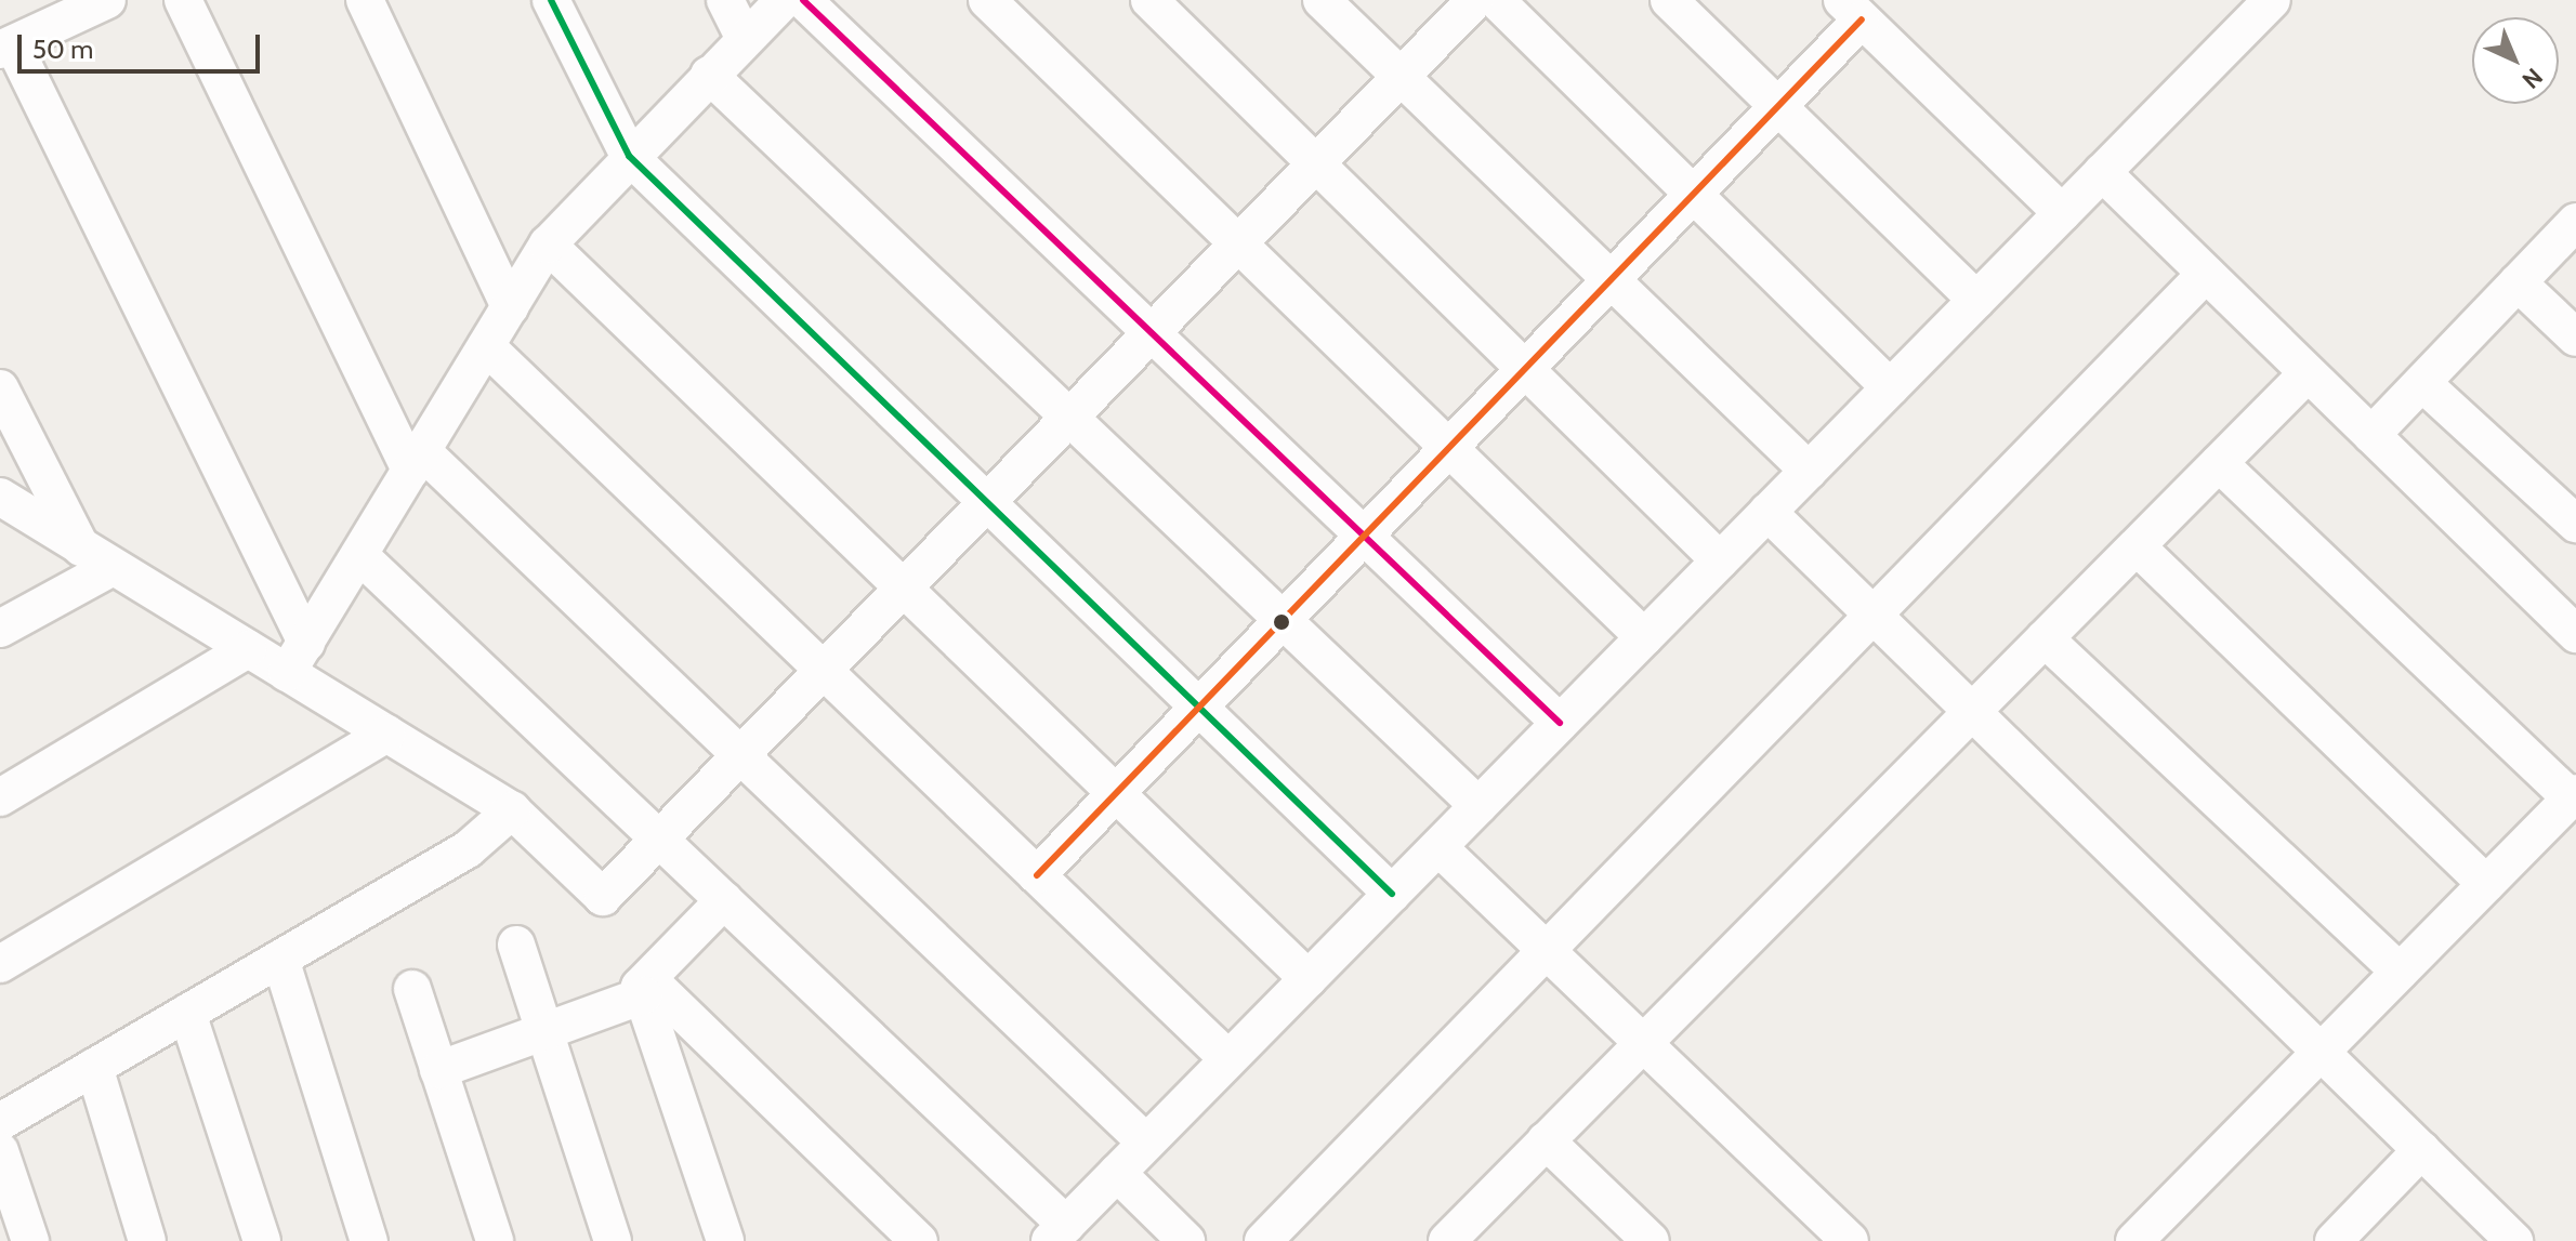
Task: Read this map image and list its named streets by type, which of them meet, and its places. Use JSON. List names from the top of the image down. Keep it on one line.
{"scale_bar":"50 m","north":"bottom right"}
